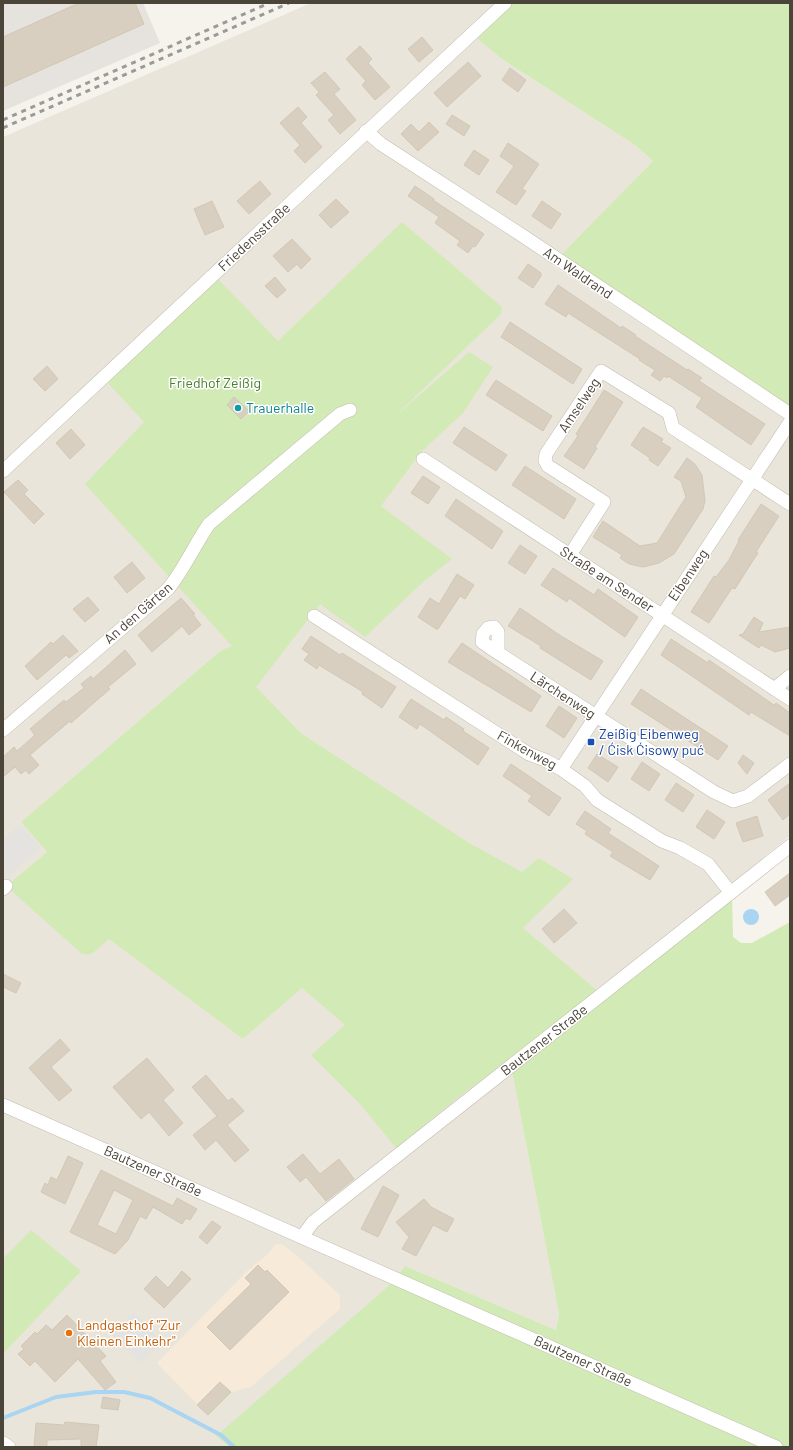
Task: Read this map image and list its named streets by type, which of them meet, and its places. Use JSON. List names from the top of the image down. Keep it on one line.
{"streets":{"street":["Friedensstraße","Am Waldrand","Amselweg","Eibenweg","Straße am Sender","An den Gärten","Lärchenweg","Finkenweg","Bautzener Straße"]},"crossings":[["Friedensstraße","Am Waldrand"],["Amselweg","Eibenweg"],["Amselweg","Straße am Sender"],["Eibenweg","Straße am Sender"],["Eibenweg","Lärchenweg"],["Eibenweg","Finkenweg"],["Finkenweg","Bautzener Straße"]],"parks":["Friedhof Zeißig"],"places":{"other":["Trauerhalle","Landgasthof \"Zur Kleinen Einkehr\""],"transit":["Zeißig Eibenweg / Ćisk Ćisowy puć"]}}
